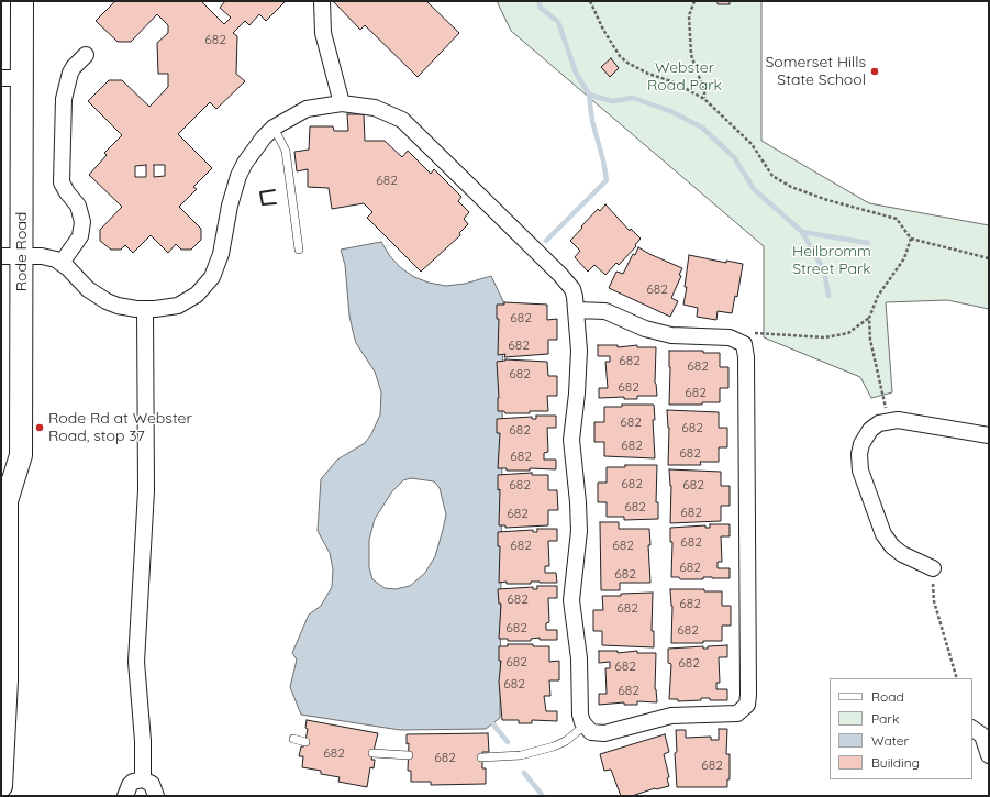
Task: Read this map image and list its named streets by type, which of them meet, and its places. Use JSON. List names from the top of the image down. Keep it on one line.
{"streets":{"main road":["Rode Road"]},"parks":["Webster Road Park","Heilbromm Street Park"],"places":["Somerset Hills State School","Rode Rd at Webster Road, stop 37"],"house_numbers":["682","682","682","682","682","682","682","682","682","682","682","682","682","682","682","682","682","682","682","682","682","682","682","682","682","682","682","682","682","682","682","682","682","682","682","682","682","682","682","682"],"legend":["Road","Park","Water","Building"]}
